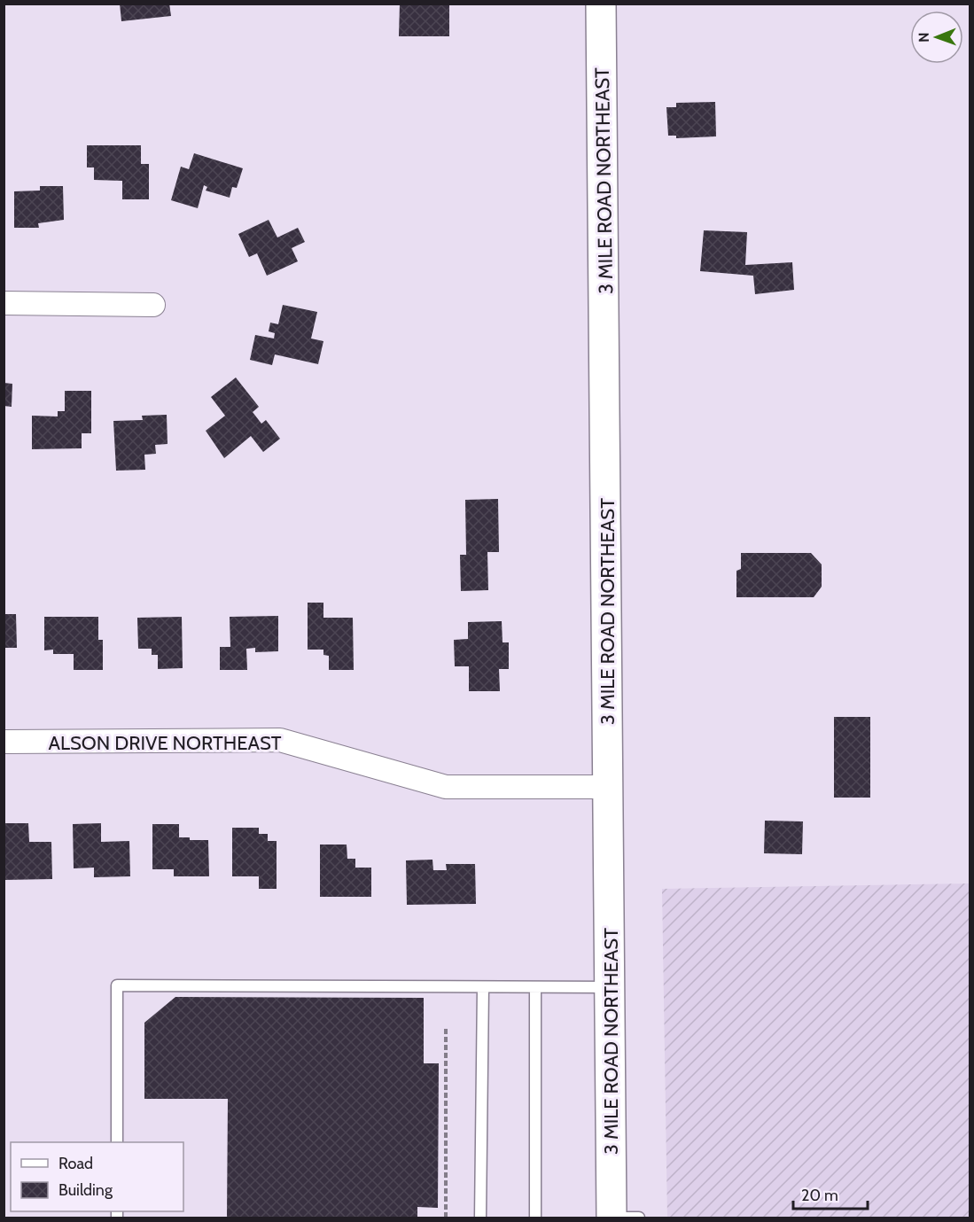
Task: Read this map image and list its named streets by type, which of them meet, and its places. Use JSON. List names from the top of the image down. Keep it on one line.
{"streets":{"main road":["3 MILE ROAD NORTHEAST"],"street":["ALSON DRIVE NORTHEAST"]},"crossings":[["3 MILE ROAD NORTHEAST","ALSON DRIVE NORTHEAST"]],"legend":["Road","Building"],"scale_bar":"20 m","north":"left"}
